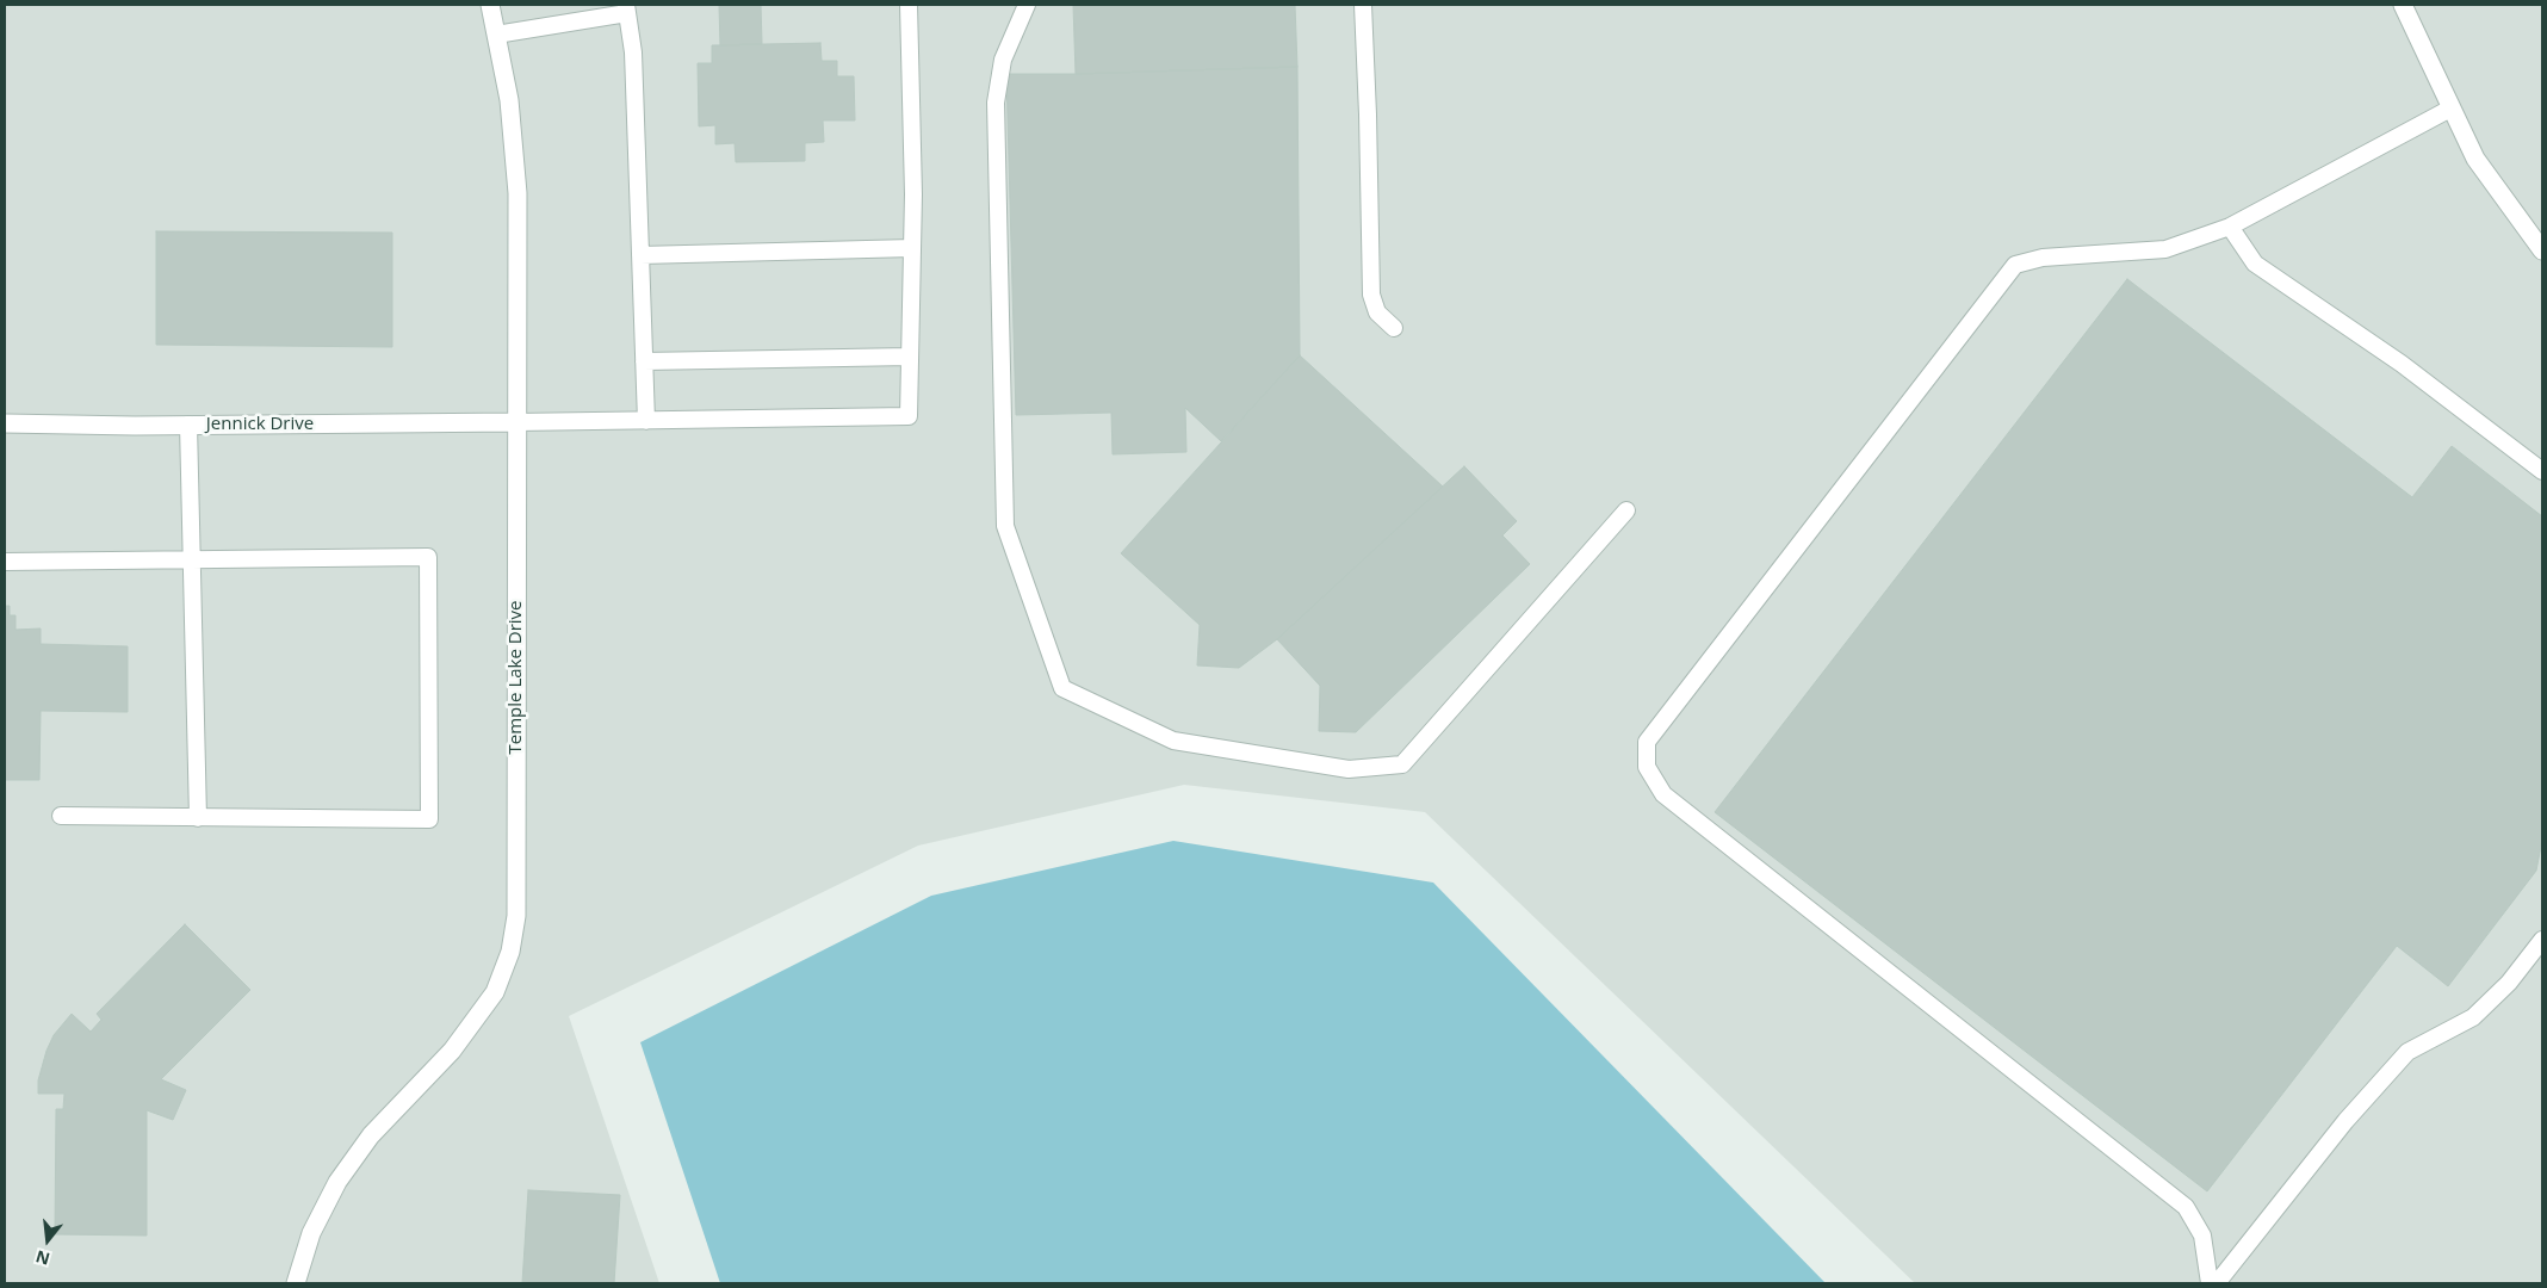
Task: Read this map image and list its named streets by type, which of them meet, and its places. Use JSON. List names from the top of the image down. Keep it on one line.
{"streets":{"street":["Jennick Drive","Temple Lake Drive"]},"crossings":[["Jennick Drive","Temple Lake Drive"]],"north":"bottom"}
